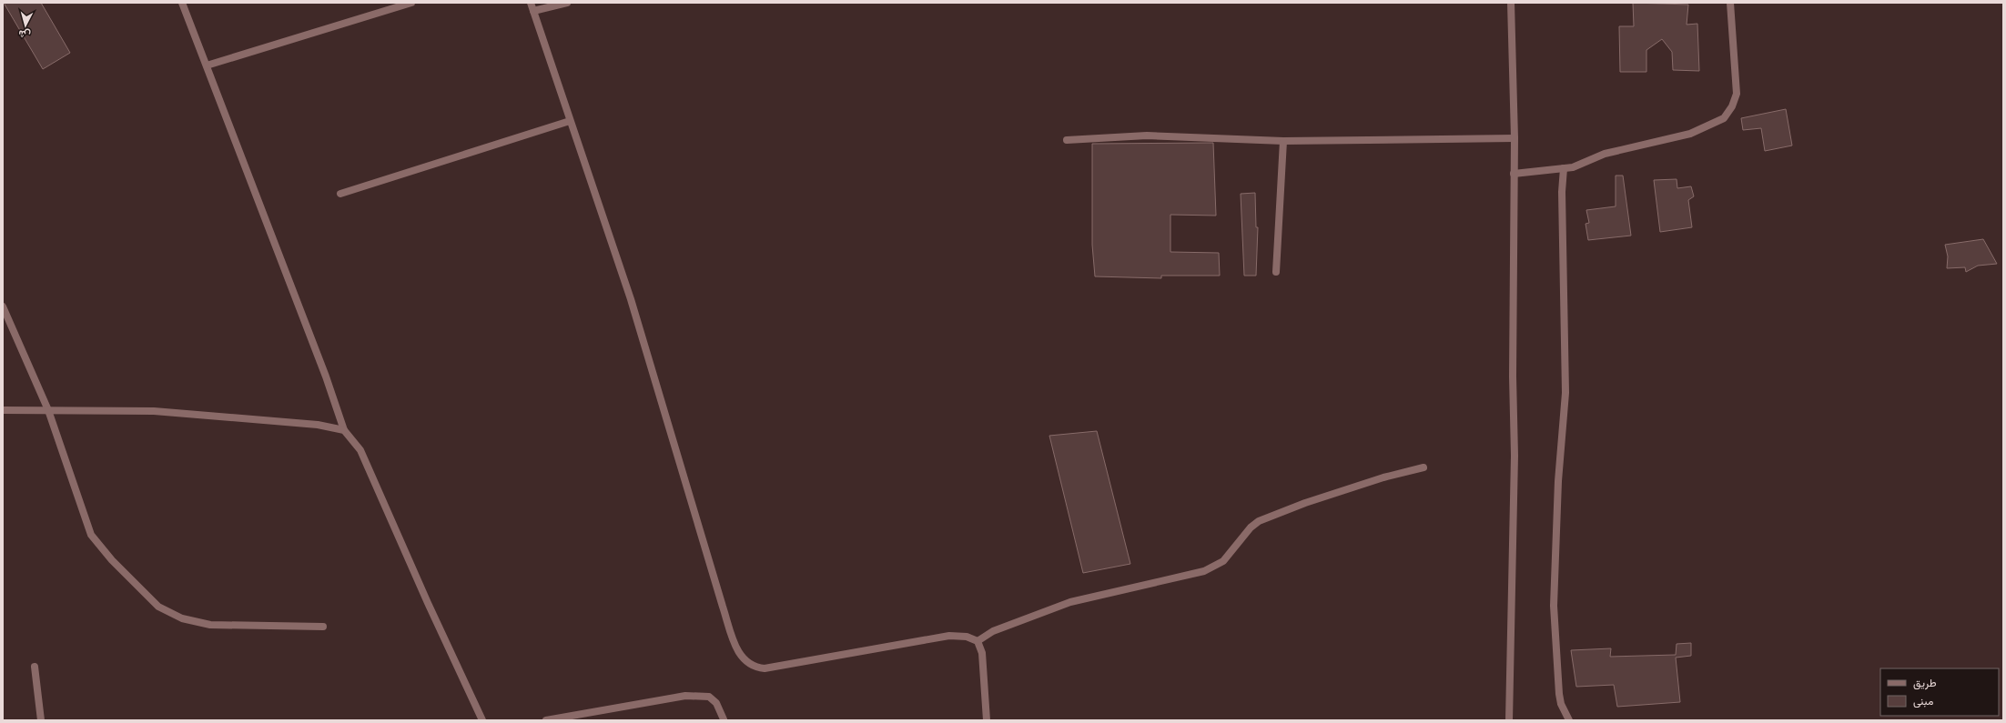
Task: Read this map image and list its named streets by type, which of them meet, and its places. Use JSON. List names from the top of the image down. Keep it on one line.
{"legend":["طريق","مبنى"],"north":"bottom"}
